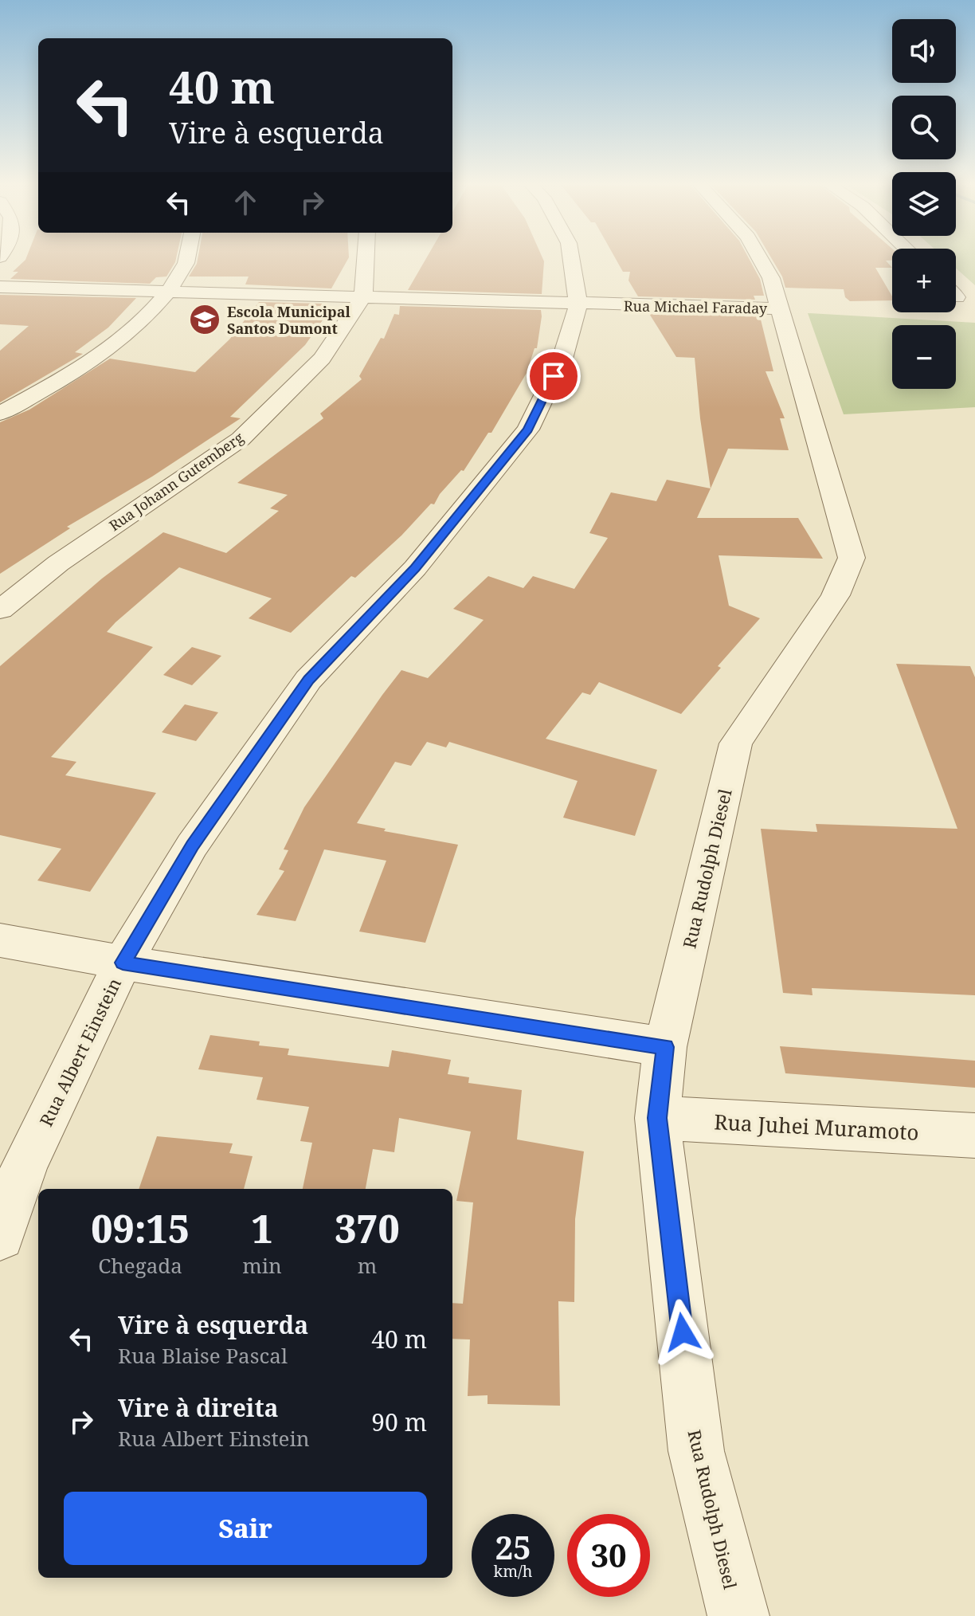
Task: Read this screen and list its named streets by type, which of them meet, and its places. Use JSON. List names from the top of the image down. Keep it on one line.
{"streets":{"street":["Rua Michael Faraday","Rua Johann Gutemberg","Rua Rudolph Diesel","Rua Albert Einstein","Rua Juhei Muramoto"]},"crossings":[["Rua Michael Faraday","Rua Johann Gutemberg"],["Rua Michael Faraday","Rua Rudolph Diesel"],["Rua Michael Faraday","Rua Albert Einstein"],["Rua Rudolph Diesel","Rua Juhei Muramoto"]],"places":{"school or university":["Escola Municipal Santos Dumont"]},"page":{"map_buttons":["+","−"],"turn":["40 m","Vire à esquerda"],"eta":["09:15","Chegada","1","min","370","m"],"list":[{"name":"Vire à esquerda","note":"Rua Blaise Pascal","value":"40 m"},{"name":"Vire à direita","note":"Rua Albert Einstein","value":"90 m"}],"buttons":"Sair","speed":"25 km/h","limit":"30"}}
